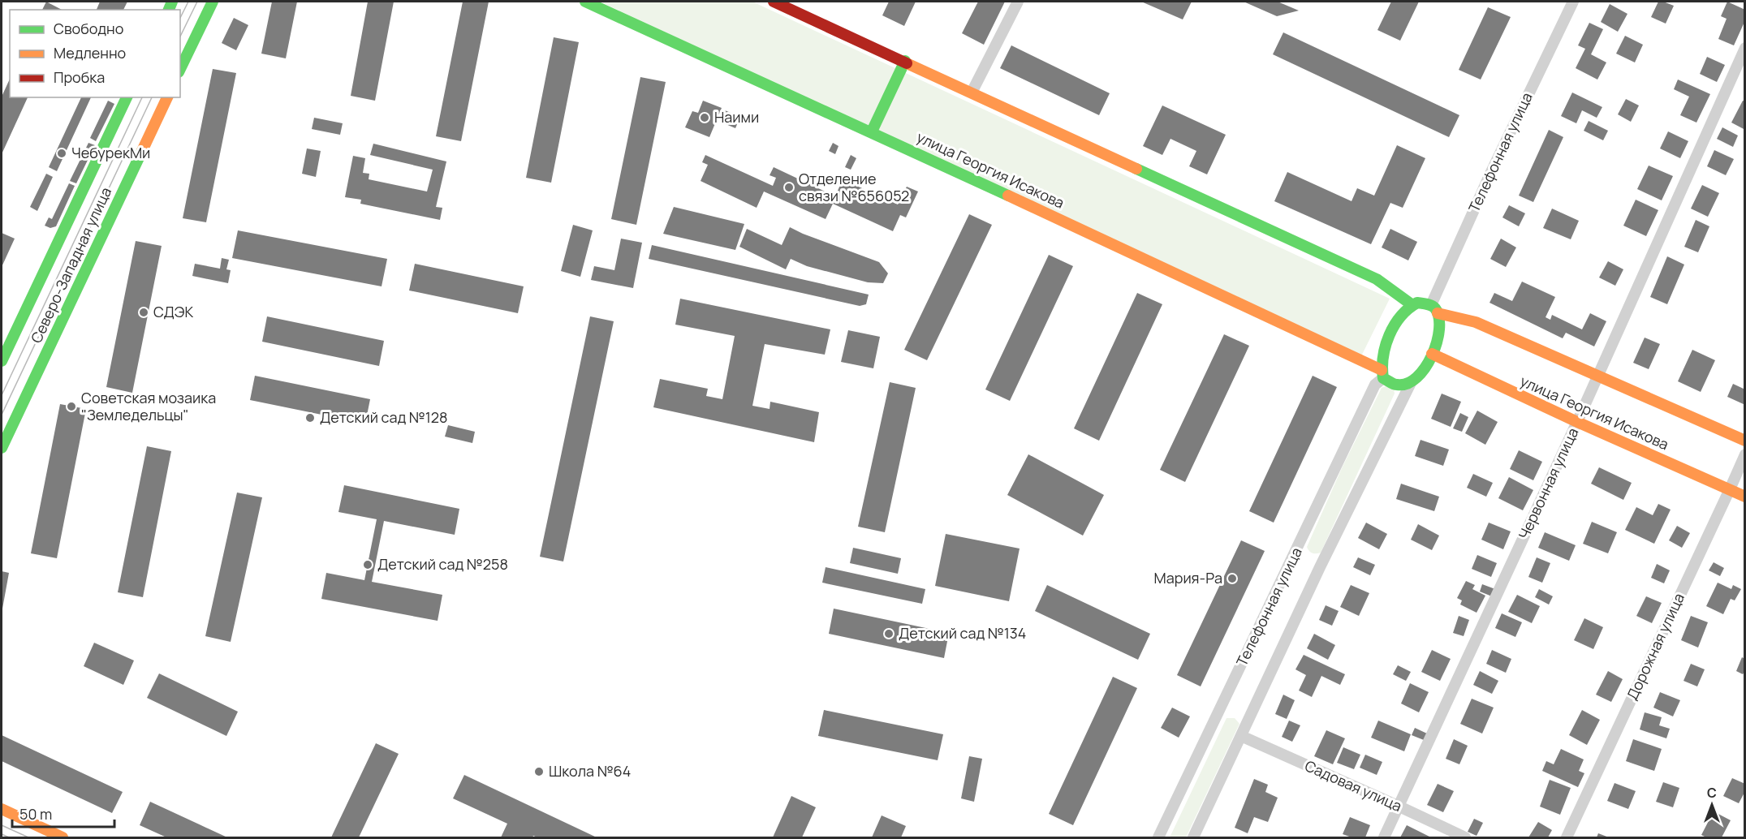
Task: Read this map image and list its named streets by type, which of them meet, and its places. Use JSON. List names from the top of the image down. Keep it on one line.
{"streets":{"street":["Телефонная улица","улица Георгия Исакова","Северо-Западная улица","Червонная улица","Дорожная улица","Садовая улица"]},"crossings":[["Телефонная улица","улица Георгия Исакова"],["Телефонная улица","Садовая улица"],["улица Георгия Исакова","Червонная улица"],["улица Георгия Исакова","Дорожная улица"],["Червонная улица","Садовая улица"]],"places":["Наими","ЧебурекМи","Отделение связи №656052","СДЭК","Советская мозаика \"Земледельцы\"","Детский сад №128","Детский сад №258","Мария-Ра","Детский сад №134","Школа №64"],"legend":["Свободно","Медленно","Пробка"],"scale_bar":"50 m","north":"top"}
